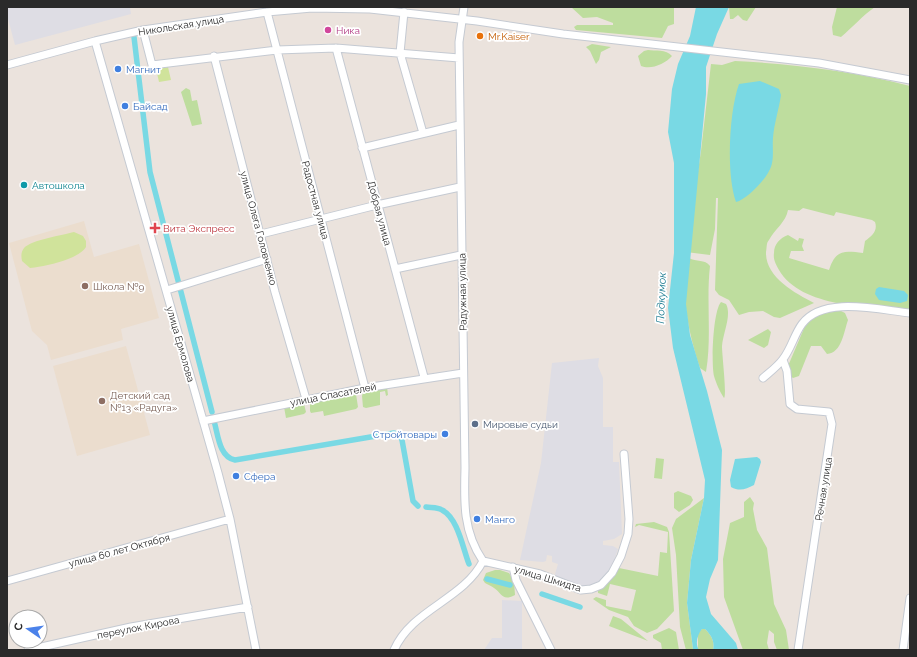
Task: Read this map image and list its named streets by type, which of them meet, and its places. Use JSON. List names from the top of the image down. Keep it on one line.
{"streets":{"street":["Никольская улица","Радостная улица","Добрая улица","улица Олега Головченко","Радужная улица","улица Ермолова","улица Спасателей","Речная улица","улица 60 лет Октября","улица Шмидта","переулок Кирова"]},"crossings":[["Никольская улица","Радостная улица"],["Никольская улица","Радужная улица"],["Никольская улица","улица Ермолова"],["Радостная улица","улица Спасателей"],["Добрая улица","улица Спасателей"],["улица Олега Головченко","улица Спасателей"],["Радужная улица","улица Спасателей"],["Радужная улица","улица Шмидта"],["улица Ермолова","улица Спасателей"],["улица Ермолова","улица 60 лет Октября"],["улица Ермолова","переулок Кирова"]],"water":["Подкумок"],"places":{"other":["Ника","Mr.Kaiser","Магнит","Байсад","Автошкола","Школа №9","Детский сад №13 «Радуга»","Мировые судьи","Стройтовары","Сфера","Манго"],"health":["Вита Экспресс"]},"north":"left"}
